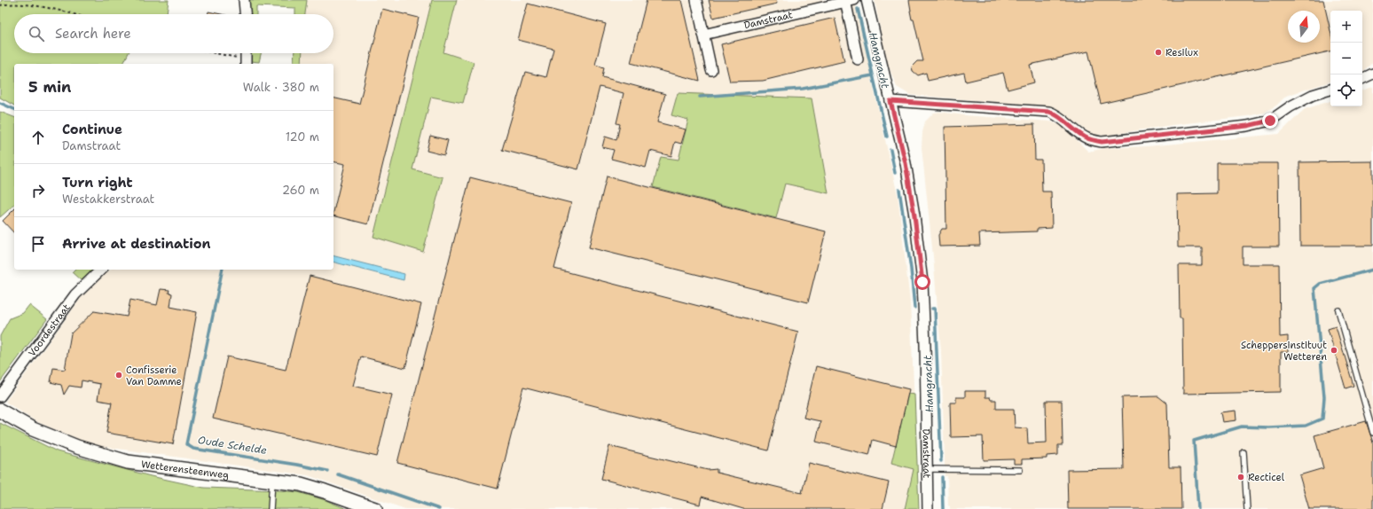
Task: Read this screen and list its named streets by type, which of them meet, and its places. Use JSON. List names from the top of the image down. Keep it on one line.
{"streets":{"street":["Damstraat","Voordestraat","Wetterensteenweg"]},"water":["Hamgracht","Oude Schelde"],"places":["Resilux","Scheppersinstituut Wetteren","Confisserie Van Damme","Recticel"],"north":"top","page":{"map_buttons":["+","−"],"search":"Search here","heading":["5 min","Walk · 380 m"],"list":[["Continue","Damstraat","120 m"],["Turn right","Westakkerstraat","260 m"],"Arrive at destination"]}}
